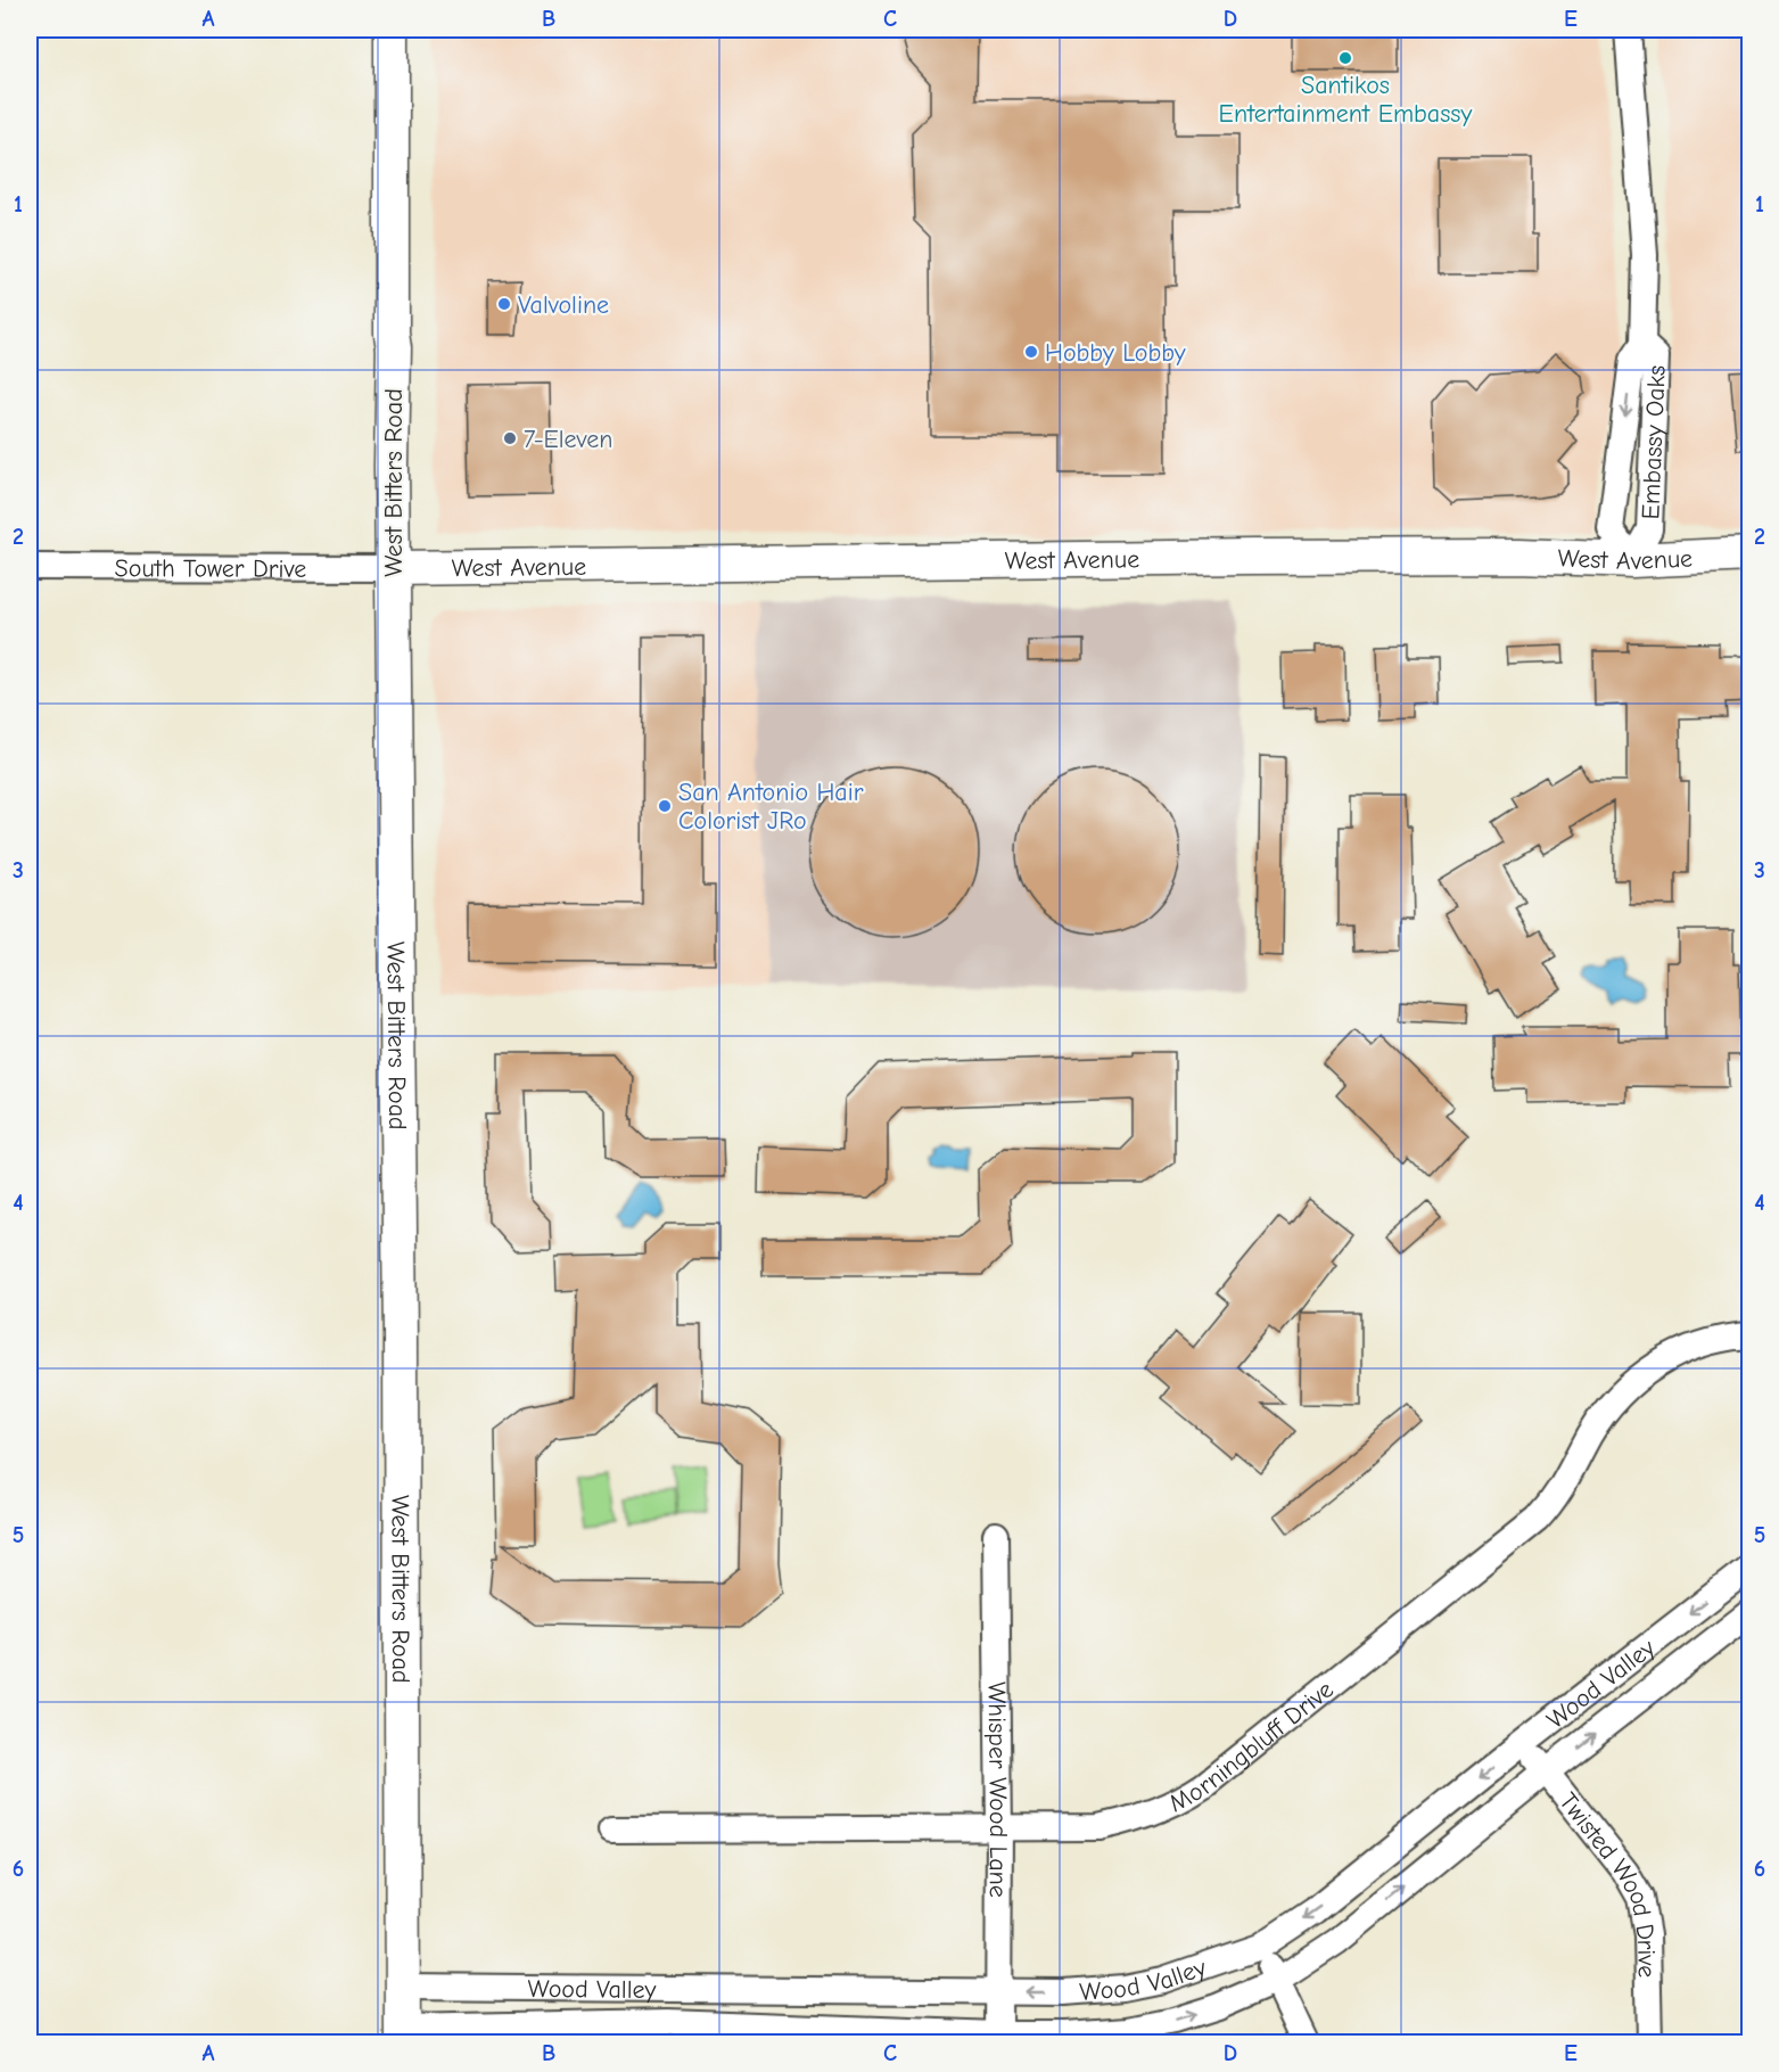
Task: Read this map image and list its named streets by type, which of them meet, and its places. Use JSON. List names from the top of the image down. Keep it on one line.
{"streets":{"main road":["West Bitters Road","West Avenue"],"street":["Embassy Oaks","South Tower Drive","Wood Valley","Morningbluff Drive","Whisper Wood Lane","Twisted Wood Drive"]},"crossings":[["Embassy Oaks","West Avenue"],["West Bitters Road","West Avenue"],["West Bitters Road","South Tower Drive"],["West Bitters Road","Wood Valley"],["West Avenue","South Tower Drive"],["Wood Valley","Whisper Wood Lane"],["Wood Valley","Twisted Wood Drive"],["Morningbluff Drive","Whisper Wood Lane"]],"places":["Santikos Entertainment Embassy","Valvoline","Hobby Lobby","7-Eleven","San Antonio Hair Colorist JRo"],"grid":{"columns":["A","B","C","D","E"],"rows":["1","2","3","4","5","6"]}}
